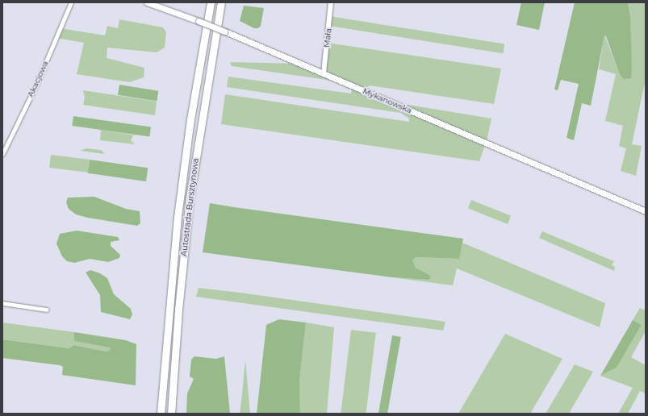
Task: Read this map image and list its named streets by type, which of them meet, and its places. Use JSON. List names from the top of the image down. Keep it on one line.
{"streets":{"highway":["Autostrada Bursztynowa"],"main road":["Mykanowska"],"street":["Mała","Akacjowa"]},"crossings":[["Mała","Mykanowska"]]}
